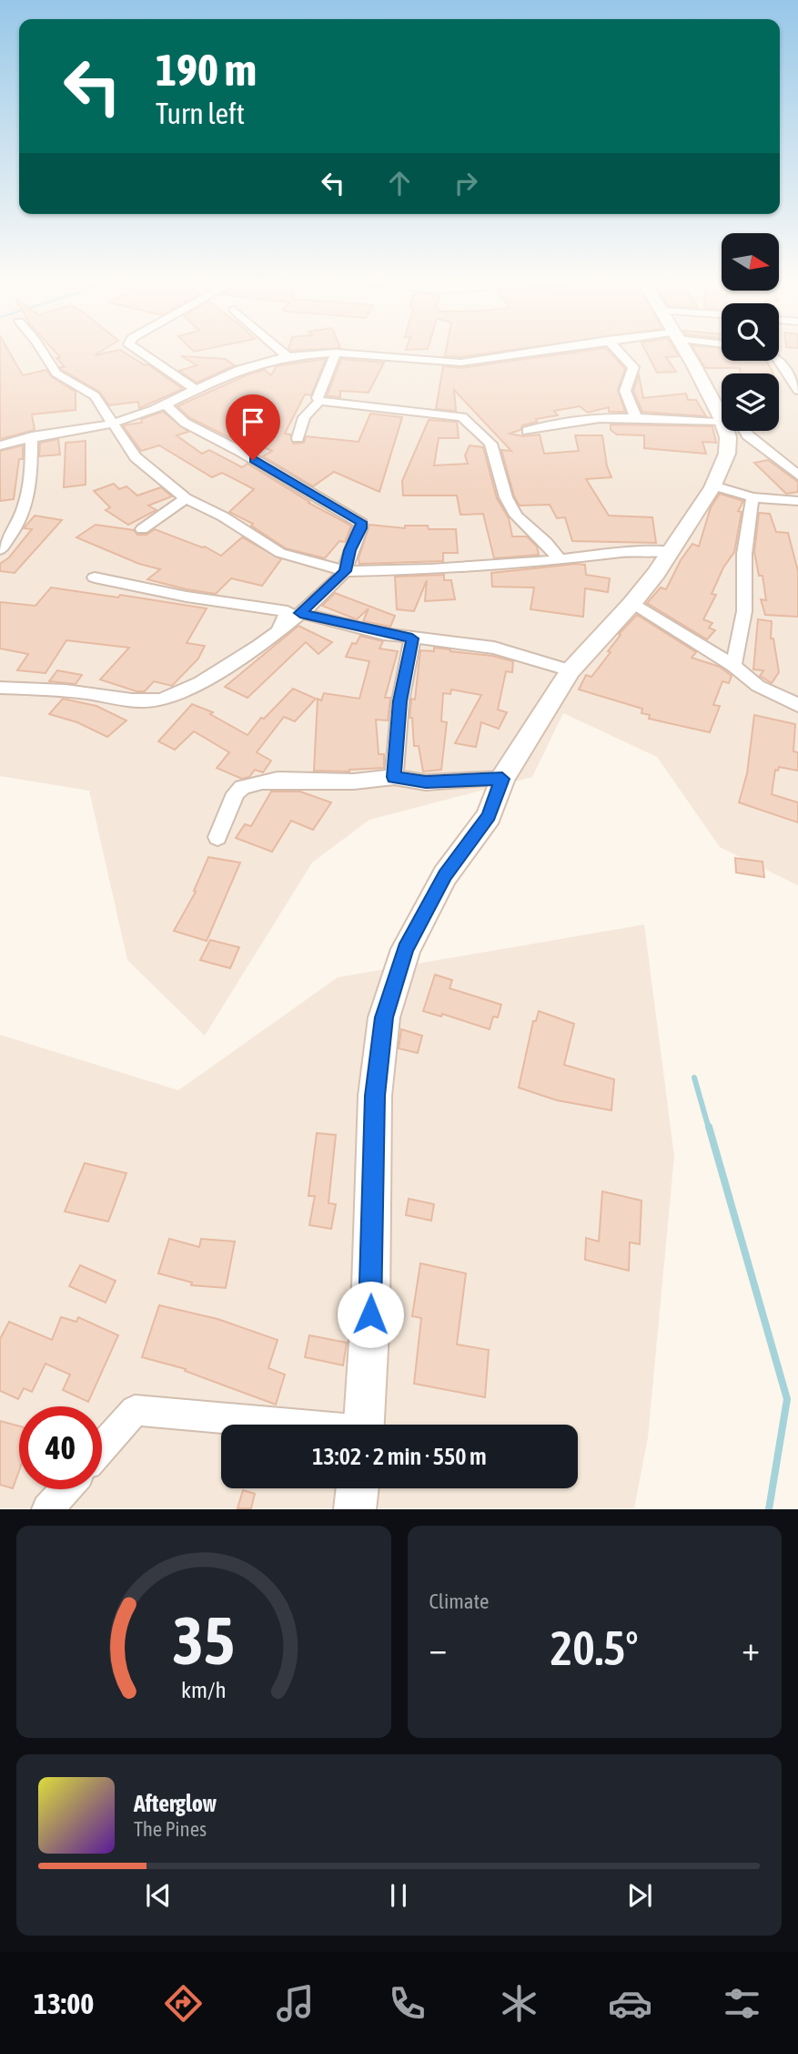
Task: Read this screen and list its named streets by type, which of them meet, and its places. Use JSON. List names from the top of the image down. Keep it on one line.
{"north":"right","page":{"turn":["190 m","Turn left"],"limit":"40","trip":"13:02 · 2 min · 550 m","tile":"Climate","heat":["−","20.5°","+"],"song":["Afterglow","The Pines"],"tabs":"13:00","gauge":["35","km/h"]}}
